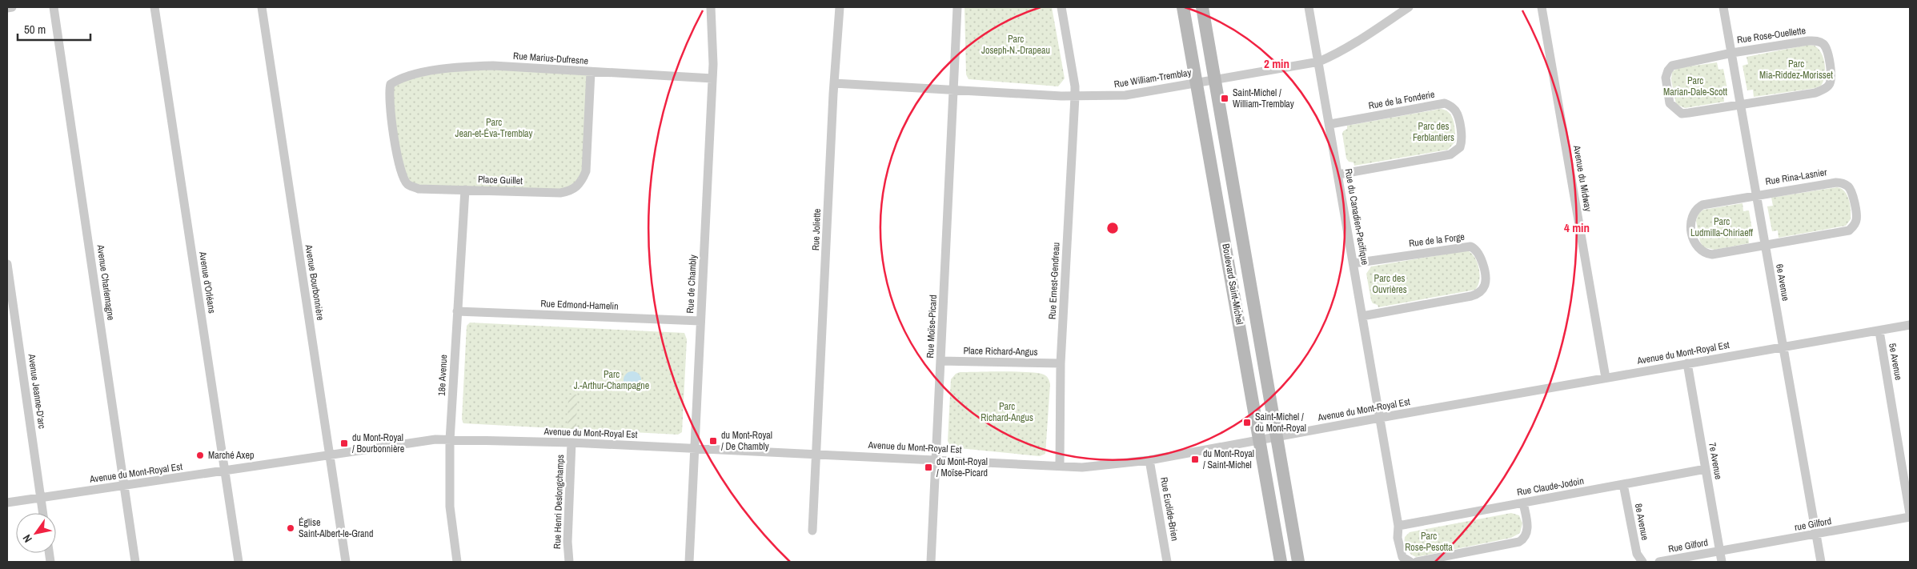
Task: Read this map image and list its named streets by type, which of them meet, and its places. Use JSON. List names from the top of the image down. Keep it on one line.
{"streets":{"main road":["Boulevard Saint-Michel"],"street":["Rue Rose-Ouellette","Rue Marius-Dufresne","Rue William-Tremblay","Rue de la Fonderie","Rue Rina-Lasnier","Avenue du Midway","Place Guillet","Rue du Canadien-Pacifique","Rue Joliette","Rue de la Forge","Rue Ernest-Gendreau","Avenue Charlemagne","Avenue d'Orléans","Avenue Bourbonnière","6e Avenue","Rue de Chambly","Rue Edmond-Hamelin","Rue Moïse-Picard","Place Richard-Angus","Avenue du Mont-Royal Est","5e Avenue","18e Avenue","Avenue Jeanne-D'arc","7e Avenue","Rue Claude-Jodoin","Rue Henri Deslongchamps","Rue Euclide-Brien","8e Avenue","rue Gilford","Rue Gilford"]},"crossings":[["Rue Rose-Ouellette","6e Avenue"],["Rue Marius-Dufresne","Place Guillet"],["Rue Marius-Dufresne","Rue de Chambly"],["Rue William-Tremblay","Rue du Canadien-Pacifique"],["Rue William-Tremblay","Rue Joliette"],["Rue William-Tremblay","Rue Ernest-Gendreau"],["Rue William-Tremblay","Boulevard Saint-Michel"],["Rue William-Tremblay","Rue Moïse-Picard"],["Rue de la Fonderie","Rue du Canadien-Pacifique"],["Rue Rina-Lasnier","6e Avenue"],["Avenue du Midway","Avenue du Mont-Royal Est"],["Place Guillet","18e Avenue"],["Rue du Canadien-Pacifique","Rue de la Forge"],["Rue du Canadien-Pacifique","Avenue du Mont-Royal Est"],["Rue du Canadien-Pacifique","Rue Claude-Jodoin"],["Rue Joliette","Avenue du Mont-Royal Est"],["Rue Ernest-Gendreau","Place Richard-Angus"],["Rue Ernest-Gendreau","Avenue du Mont-Royal Est"],["Avenue Charlemagne","Avenue du Mont-Royal Est"],["Avenue d'Orléans","Avenue du Mont-Royal Est"],["Avenue Bourbonnière","Avenue du Mont-Royal Est"],["6e Avenue","Avenue du Mont-Royal Est"],["6e Avenue","rue Gilford"],["Rue de Chambly","Rue Edmond-Hamelin"],["Rue de Chambly","Avenue du Mont-Royal Est"],["Boulevard Saint-Michel","Avenue du Mont-Royal Est"],["Rue Edmond-Hamelin","18e Avenue"],["Rue Moïse-Picard","Place Richard-Angus"],["Rue Moïse-Picard","Avenue du Mont-Royal Est"],["Avenue du Mont-Royal Est","5e Avenue"],["Avenue du Mont-Royal Est","18e Avenue"],["Avenue du Mont-Royal Est","Avenue Jeanne-D'arc"],["Avenue du Mont-Royal Est","7e Avenue"],["Avenue du Mont-Royal Est","Rue Henri Deslongchamps"],["Avenue du Mont-Royal Est","Rue Euclide-Brien"],["7e Avenue","Rue Claude-Jodoin"],["7e Avenue","rue Gilford"],["7e Avenue","Rue Gilford"],["Rue Claude-Jodoin","8e Avenue"],["rue Gilford","Rue Gilford"]],"parks":["Parc Joseph-N.-Drapeau","Parc Mia-Riddez-Morisset","Parc Marian-Dale-Scott","Parc Jean-et-Éva-Tremblay","Parc des Ferblantiers","Parc Ludmilla-Chiriaeff","Parc des Ouvrières","Parc J.-Arthur-Champagne","Parc Richard-Angus","Parc Rose-Pesotta"],"places":{"transit":["Saint-Michel / William-Tremblay","Saint-Michel / du Mont-Royal","du Mont-Royal / De Chambly","du Mont-Royal / Bourbonnière","du Mont-Royal / Saint-Michel","du Mont-Royal / Moïse-Picard"],"other":["Marché Axep","Église Saint-Albert-le-Grand"]},"scale_bar":"50 m","north":"bottom left","rings":["2 min","4 min"]}
